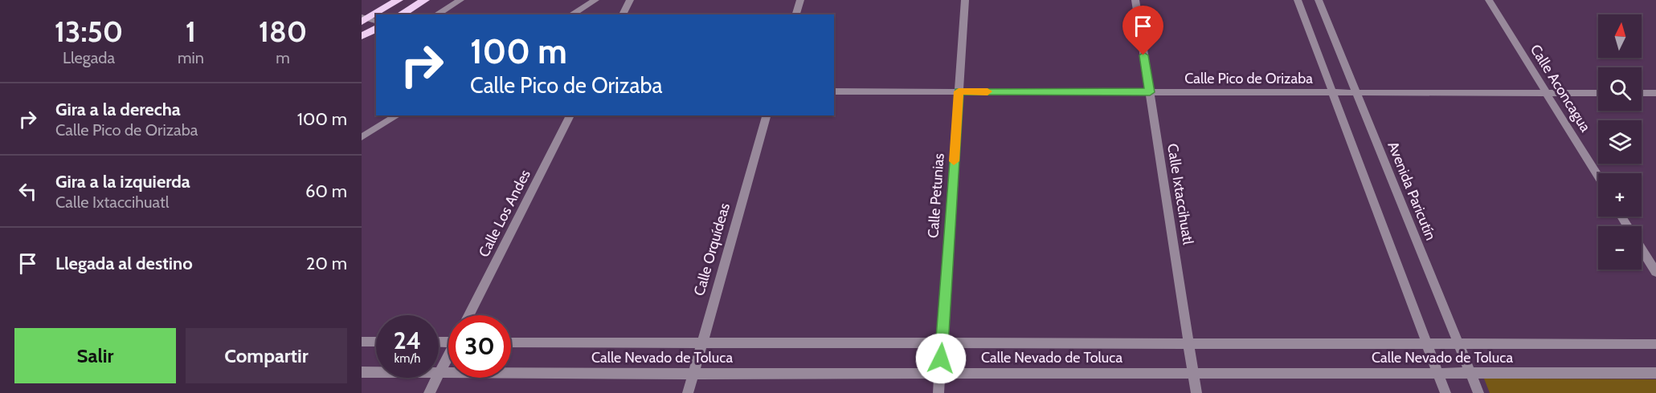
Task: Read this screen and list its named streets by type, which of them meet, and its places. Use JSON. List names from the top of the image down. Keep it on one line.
{"streets":{"street":["Calle Pico de Orizaba","Calle Aconcagua","Avenida Paricutín","Calle Ixtaccihuatl","Calle Petunias","Calle Los Andes","Calle Orquídeas","Calle Nevado de Toluca"]},"crossings":[["Calle Pico de Orizaba","Calle Aconcagua"],["Calle Pico de Orizaba","Avenida Paricutín"],["Calle Pico de Orizaba","Calle Ixtaccihuatl"],["Calle Pico de Orizaba","Calle Petunias"],["Avenida Paricutín","Calle Nevado de Toluca"],["Calle Ixtaccihuatl","Calle Nevado de Toluca"],["Calle Petunias","Calle Nevado de Toluca"],["Calle Orquídeas","Calle Nevado de Toluca"]],"north":"top","page":{"eta":["13:50","Llegada","1","min","180","m"],"map_buttons":["+","−"],"turn":["100 m","Calle Pico de Orizaba"],"list":[{"name":"Gira a la derecha","note":"Calle Pico de Orizaba","value":"100 m"},{"name":"Gira a la izquierda","note":"Calle Ixtaccihuatl","value":"60 m"},{"name":"Llegada al destino","value":"20 m"}],"speed":"24 km/h","limit":"30","buttons":["Salir","Compartir"]}}
